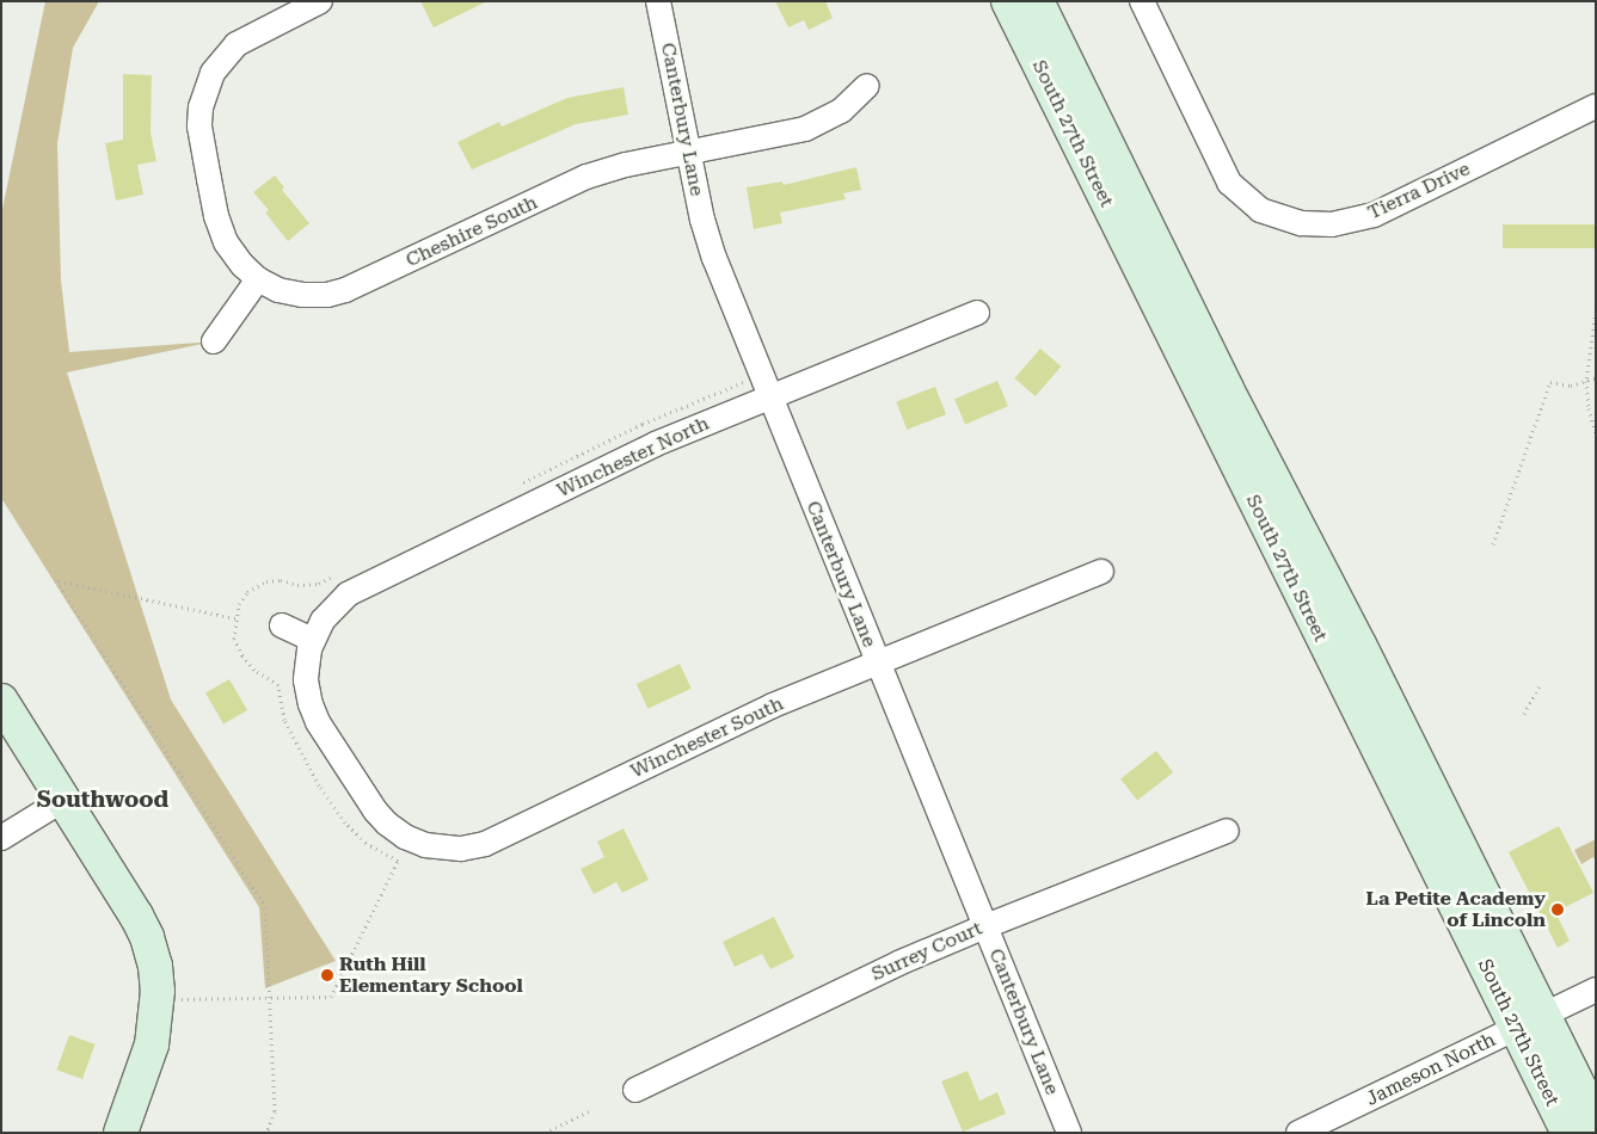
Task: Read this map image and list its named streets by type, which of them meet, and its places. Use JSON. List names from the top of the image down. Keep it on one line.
{"streets":{"main road":["South 27th Street"],"street":["Canterbury Lane","Tierra Drive","Cheshire South","Winchester North","Winchester South","Surrey Court","Jameson North"]},"crossings":[["Canterbury Lane","Cheshire South"],["Canterbury Lane","Winchester North"],["Canterbury Lane","Winchester South"],["Canterbury Lane","Surrey Court"],["South 27th Street","Jameson North"],["Winchester North","Winchester South"]],"districts":["Southwood"],"places":["La Petite Academy of Lincoln","Ruth Hill Elementary School"]}
